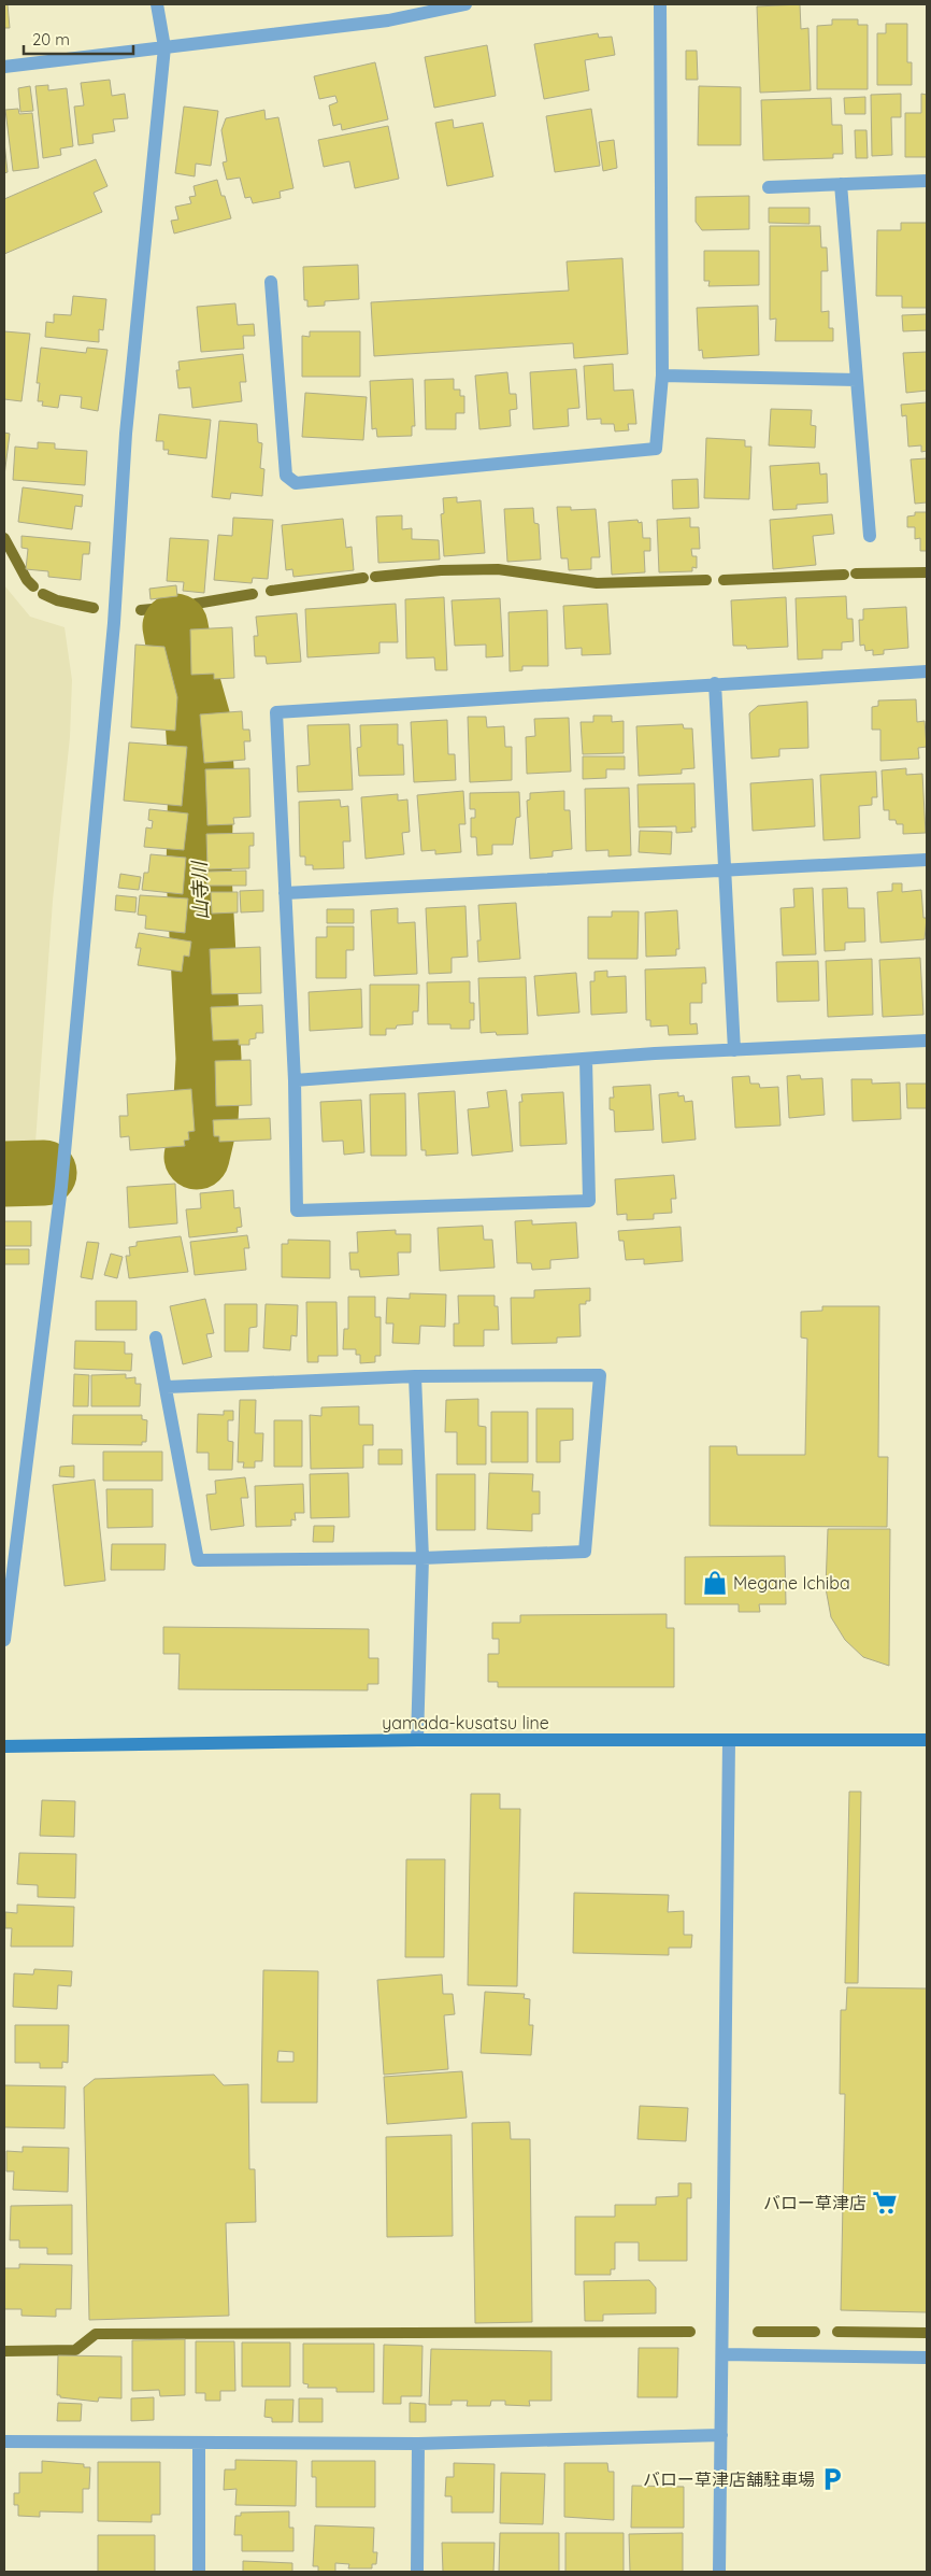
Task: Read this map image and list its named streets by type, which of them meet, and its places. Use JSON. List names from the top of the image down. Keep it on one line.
{"streets":{"main road":["yamada-kusatsu line"]},"water":["山寺川"],"places":{"shop":["Megane Ichiba"],"supermarket":["バロー草津店"],"parking":["バロー草津店舗駐車場"]},"scale_bar":"20 m"}
